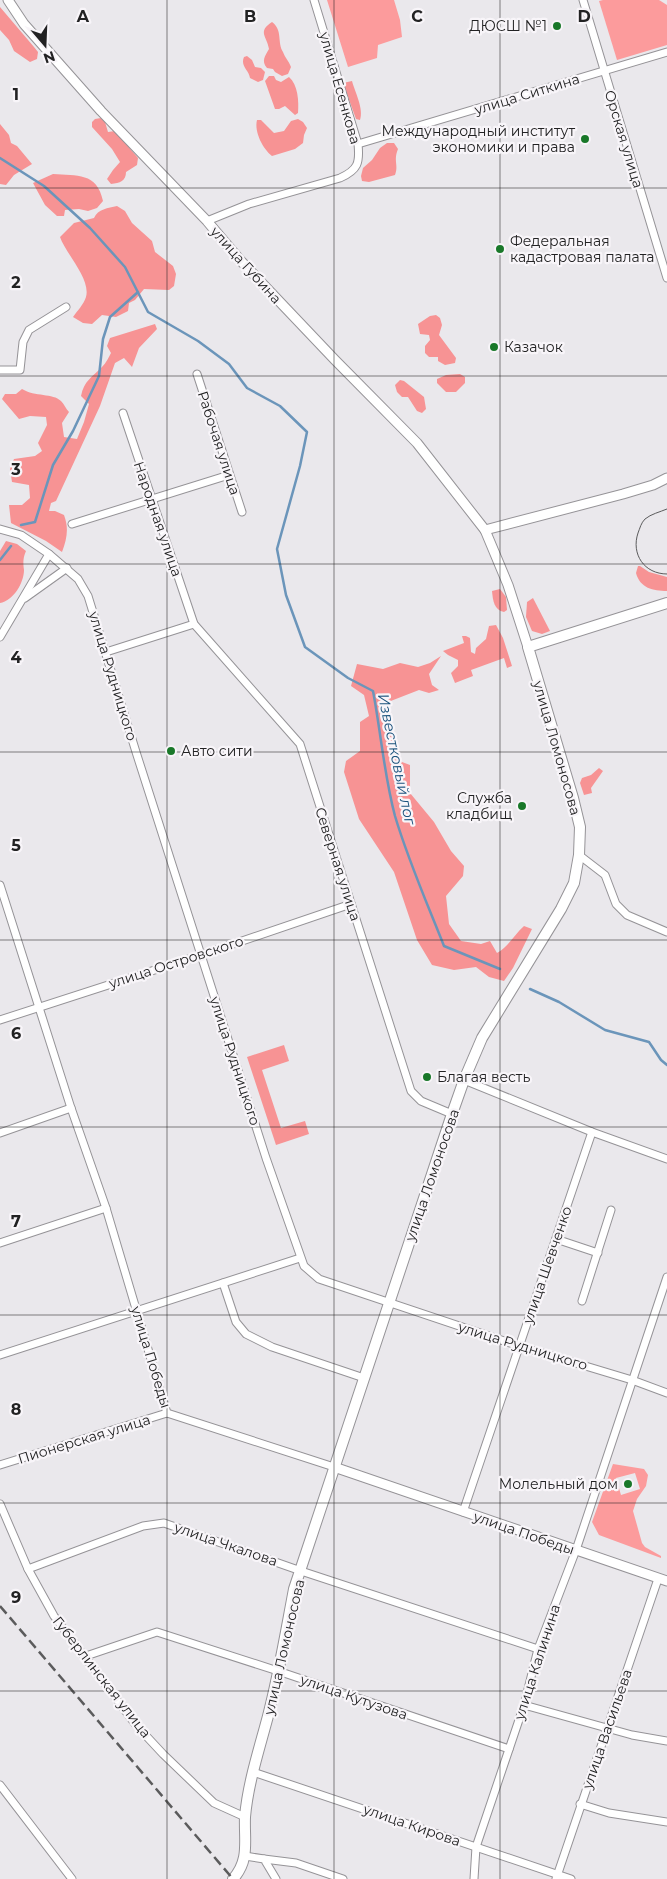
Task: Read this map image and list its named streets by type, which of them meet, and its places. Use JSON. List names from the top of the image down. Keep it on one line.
{"streets":{"main road":["улица Ломоносова"],"street":["улица Есенкова","улица Ситкина","Орская улица","улица Губина","Рабочая улица","Народная улица","улица Рудницкого","Северная улица","улица Островского","улица Шевченко","улица Победы","Пионерская улица","улица Чкалова","улица Калинина","Губерлинская улица","улица Кутузова","улица Васильева","улица Кирова"]},"crossings":[["улица Есенкова","улица Ситкина"],["улица Есенкова","улица Губина"],["улица Ситкина","Орская улица"],["улица Губина","улица Ломоносова"],["Народная улица","Северная улица"],["улица Рудницкого","улица Ломоносова"],["улица Рудницкого","улица Островского"],["улица Рудницкого","улица Шевченко"],["улица Рудницкого","улица Калинина"],["улица Ломоносова","Северная улица"],["улица Ломоносова","улица Победы"],["улица Ломоносова","улица Чкалова"],["улица Ломоносова","Губерлинская улица"],["улица Ломоносова","улица Кутузова"],["улица Ломоносова","улица Кирова"],["Северная улица","улица Островского"],["улица Островского","улица Победы"],["улица Шевченко","улица Победы"],["улица Победы","Пионерская улица"],["улица Победы","улица Калинина"],["улица Победы","улица Васильева"],["улица Чкалова","улица Калинина"],["улица Чкалова","Губерлинская улица"],["улица Калинина","улица Кутузова"],["улица Калинина","улица Кирова"],["Губерлинская улица","улица Кутузова"],["улица Васильева","улица Кирова"]],"water":["Известковый лог"],"places":["ДЮСШ №1","Международный институт экономики и права","Федеральная кадастровая палата","Казачок","Авто сити","Служба кладбищ","Благая весть","Молельный дом"],"north":"bottom","grid":{"columns":["A","B","C","D"],"rows":["1","2","3","4","5","6","7","8","9"]}}
